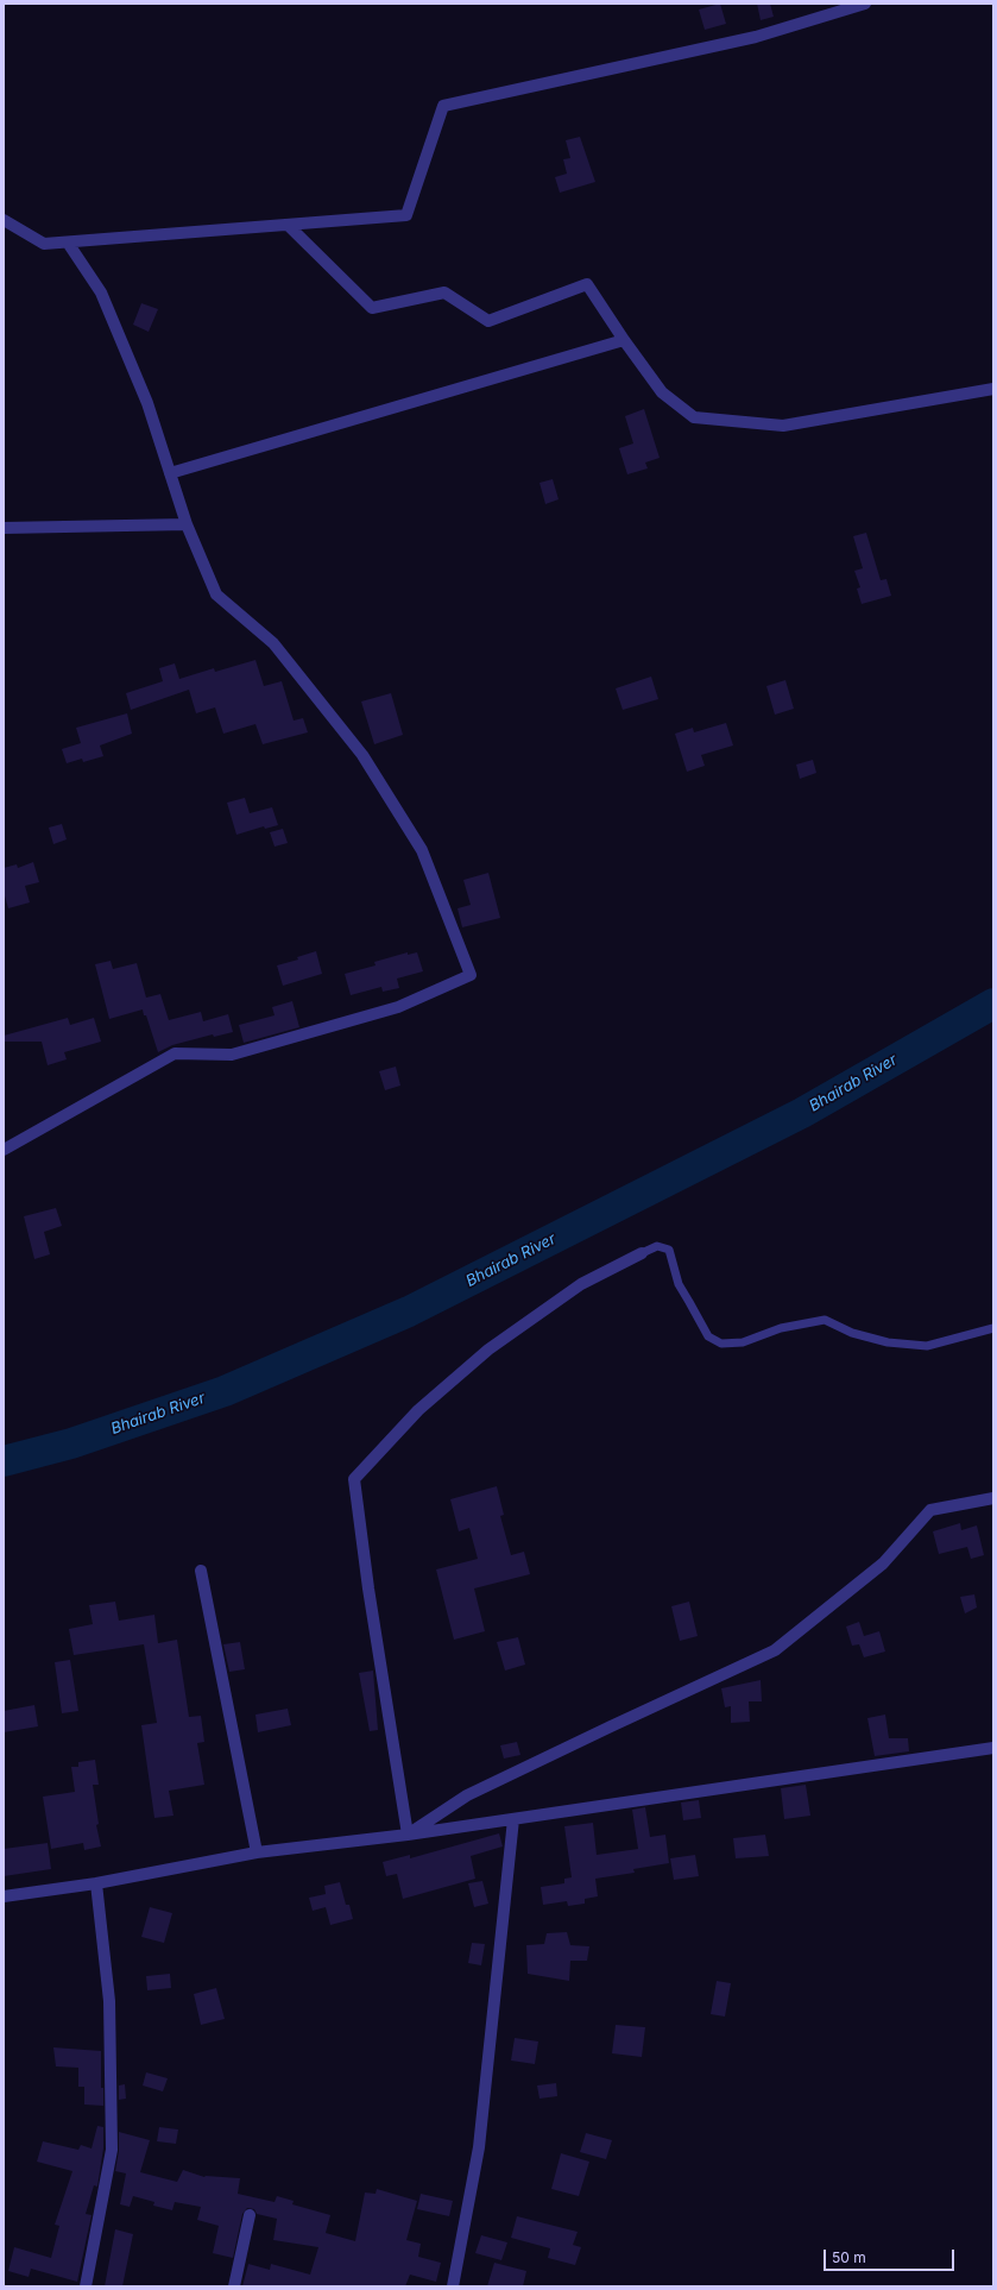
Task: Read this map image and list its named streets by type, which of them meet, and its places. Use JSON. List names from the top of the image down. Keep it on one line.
{"water":["Bhairab River"],"scale_bar":"50 m"}
